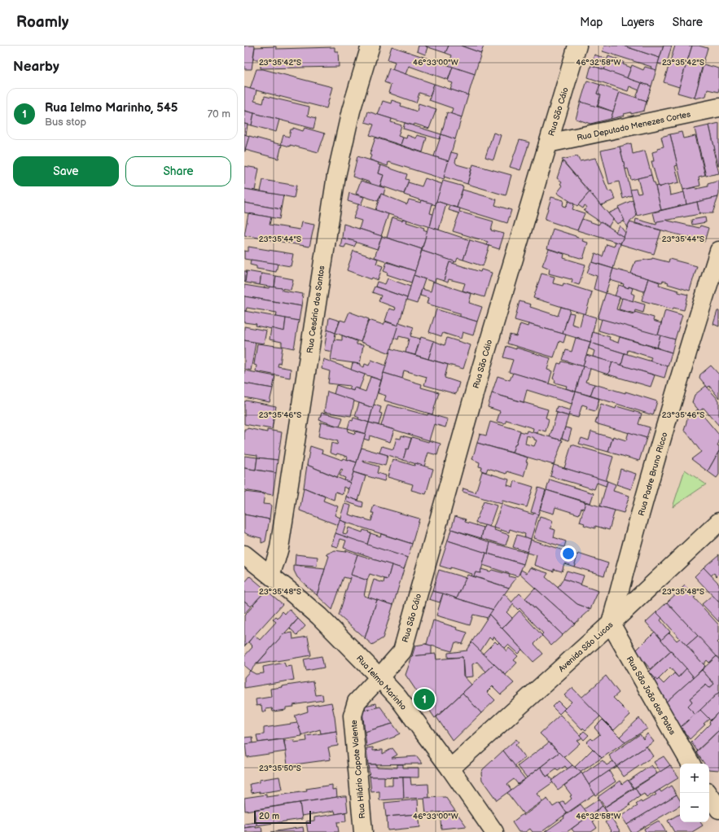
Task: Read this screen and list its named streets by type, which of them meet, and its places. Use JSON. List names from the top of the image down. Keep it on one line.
{"streets":{"street":["Rua São Cáio","Rua Deputado Menezes Cortes","Rua Cesário dos Santos","Rua Padre Bruno Ricco","Avenida São Lucas","Rua Ielmo Marinho","Rua São João dos Patos","Rua Hilário Capote Valente"]},"crossings":[["Rua São Cáio","Rua Deputado Menezes Cortes"],["Rua São Cáio","Rua Ielmo Marinho"],["Rua São Cáio","Rua Hilário Capote Valente"],["Rua Cesário dos Santos","Rua Ielmo Marinho"],["Rua Padre Bruno Ricco","Avenida São Lucas"],["Rua Padre Bruno Ricco","Rua São João dos Patos"],["Avenida São Lucas","Rua Ielmo Marinho"],["Avenida São Lucas","Rua São João dos Patos"],["Rua Ielmo Marinho","Rua Hilário Capote Valente"]],"scale_bar":"20 m","page":{"header":"Roamly","nav":["Map","Layers","Share"],"heading":"Nearby","list":[{"mark":"1","name":"Rua Ielmo Marinho, 545","note":"Bus stop","value":"70 m"}],"buttons":["Save","Share"],"pins":"1","map_buttons":["+","−"],"scale":"20 m"},"coordinates":["46°33'00\"W","46°32'58\"W","23°35'42\"S","23°35'44\"S","23°35'46\"S","23°35'48\"S","23°35'50\"S"]}
